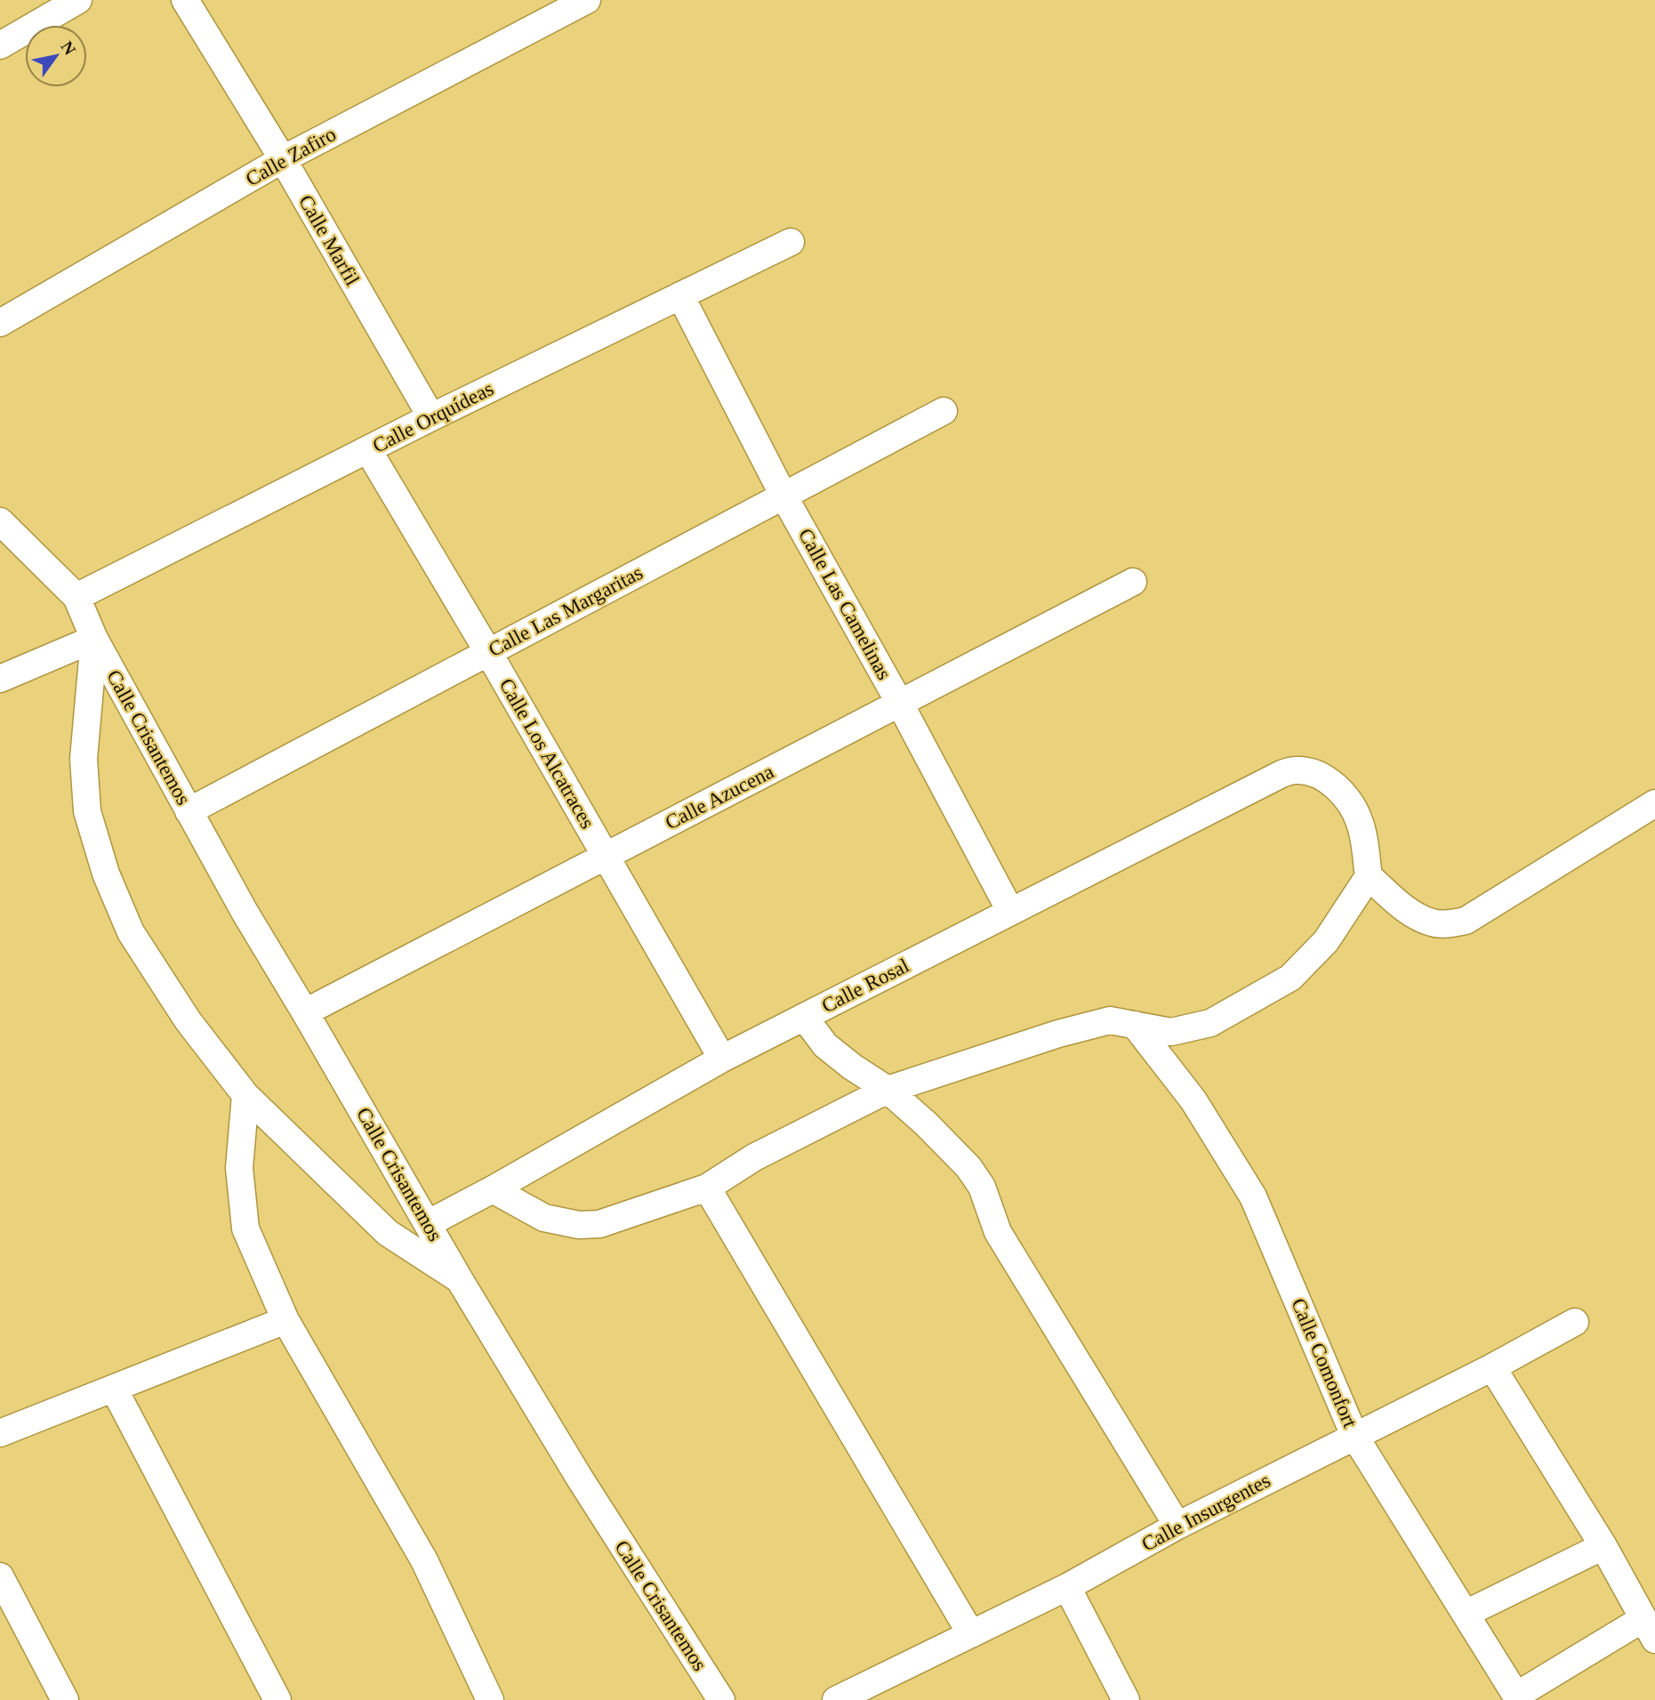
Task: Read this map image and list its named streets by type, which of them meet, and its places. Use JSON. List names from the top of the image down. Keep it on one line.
{"streets":{"street":["Calle Zafiro","Calle Marfil","Calle Orquídeas","Calle Las Camelinas","Calle Las Margaritas","Calle Crisantemos","Calle Los Alcatraces","Calle Azucena","Calle Rosal","Calle Comonfort","Calle Insurgentes"]},"crossings":[["Calle Zafiro","Calle Marfil"],["Calle Marfil","Calle Orquídeas"],["Calle Orquídeas","Calle Las Camelinas"],["Calle Orquídeas","Calle Crisantemos"],["Calle Orquídeas","Calle Los Alcatraces"],["Calle Las Camelinas","Calle Las Margaritas"],["Calle Las Camelinas","Calle Azucena"],["Calle Las Camelinas","Calle Rosal"],["Calle Las Margaritas","Calle Crisantemos"],["Calle Las Margaritas","Calle Los Alcatraces"],["Calle Crisantemos","Calle Azucena"],["Calle Crisantemos","Calle Rosal"],["Calle Los Alcatraces","Calle Azucena"],["Calle Los Alcatraces","Calle Rosal"],["Calle Comonfort","Calle Insurgentes"]],"north":"top right"}
